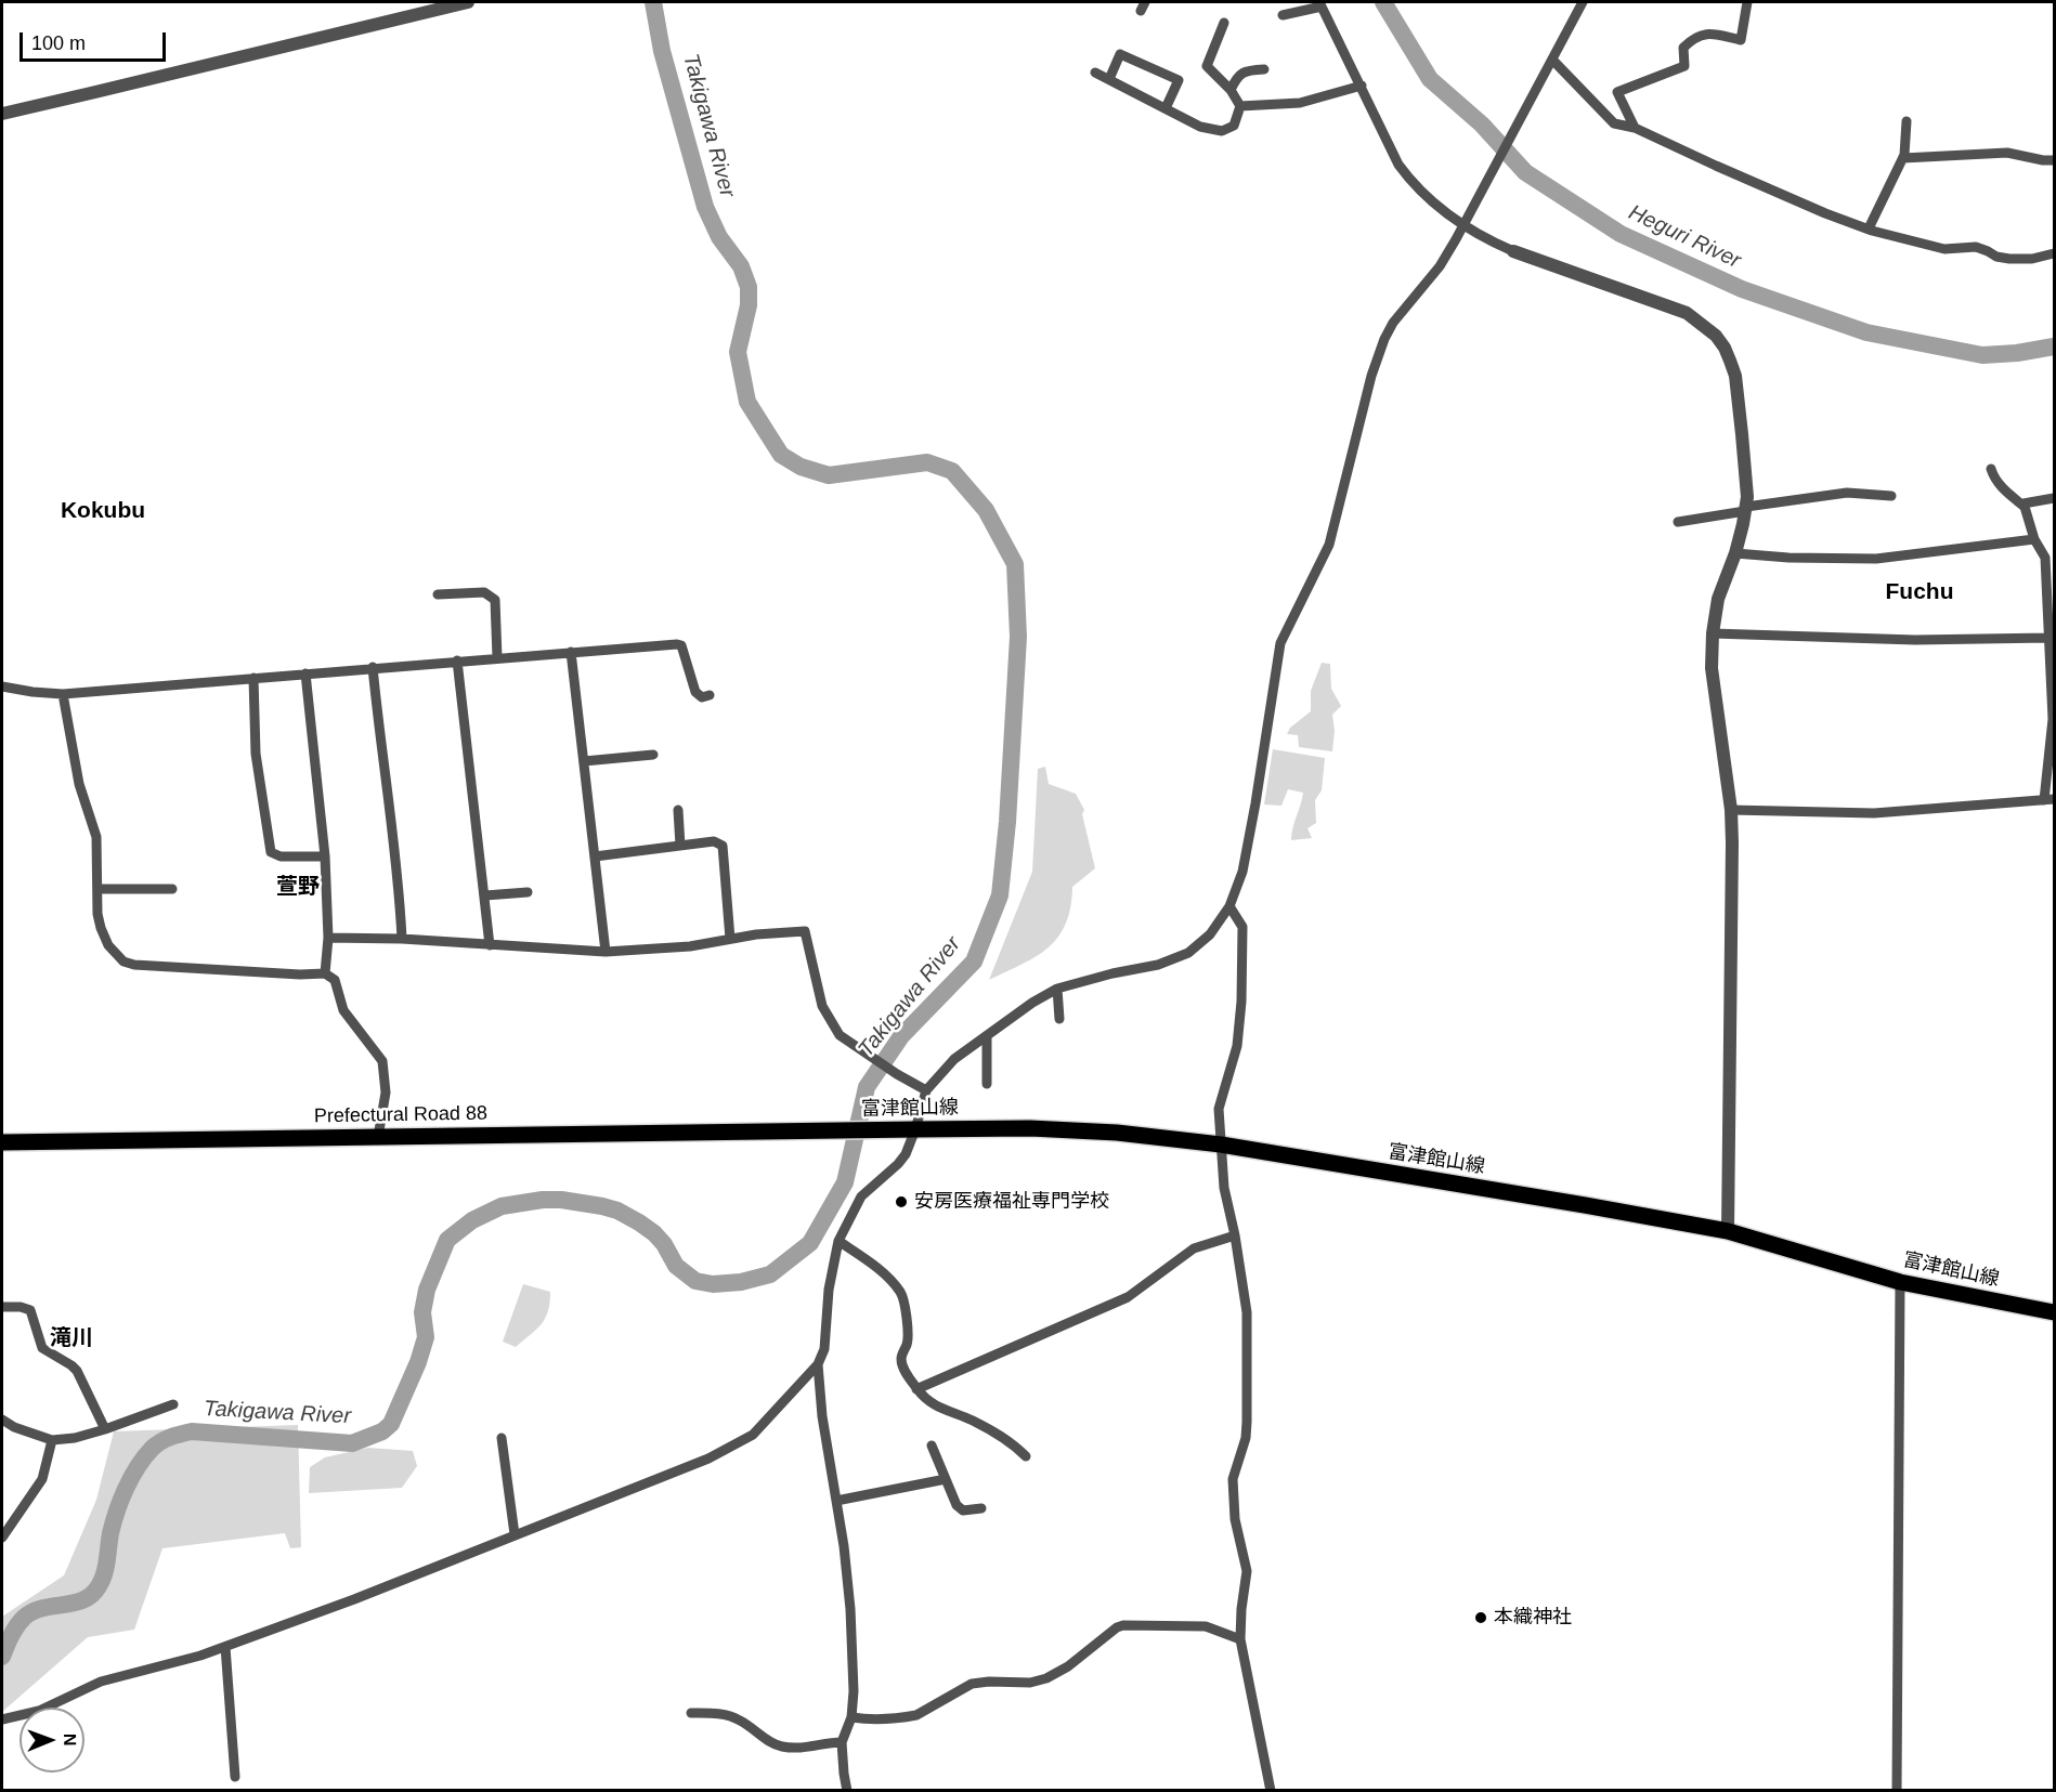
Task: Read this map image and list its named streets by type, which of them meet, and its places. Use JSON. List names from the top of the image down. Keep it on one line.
{"streets":{"main road":["富津館山線","Prefectural Road 88"]},"crossings":[["富津館山線","Prefectural Road 88"]],"districts":["Kokubu","Fuchu","萱野","滝川"],"water":["Takigawa River","Heguri River"],"places":["安房医療福祉専門学校","本織神社"],"scale_bar":"100 m","north":"right"}
